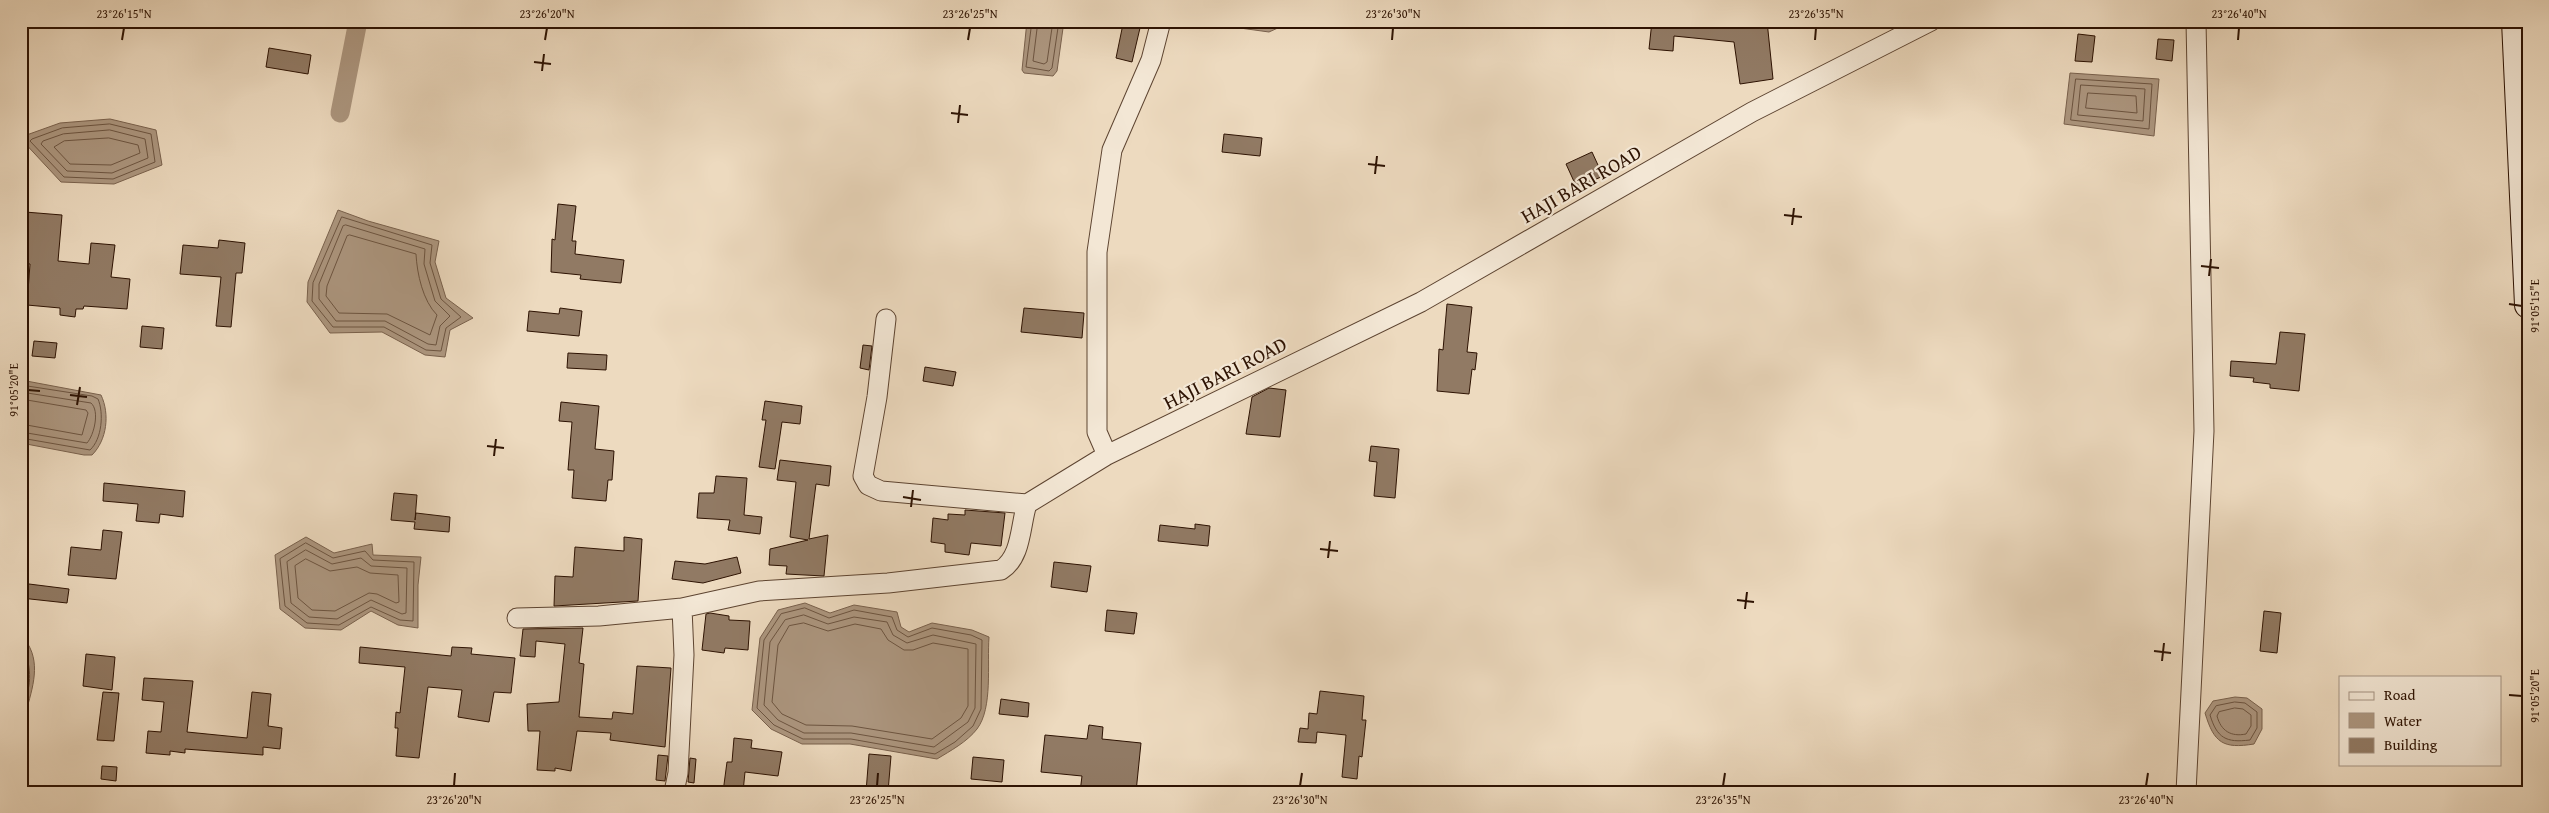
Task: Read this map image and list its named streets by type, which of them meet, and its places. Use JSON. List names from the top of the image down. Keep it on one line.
{"streets":{"street":["HAJI BARI ROAD"]},"legend":["Road","Water","Building"],"coordinates":["23°26'15\"N","23°26'20\"N","23°26'25\"N","23°26'30\"N","23°26'35\"N","23°26'40\"N","91°05'15\"E","91°05'20\"E"]}
